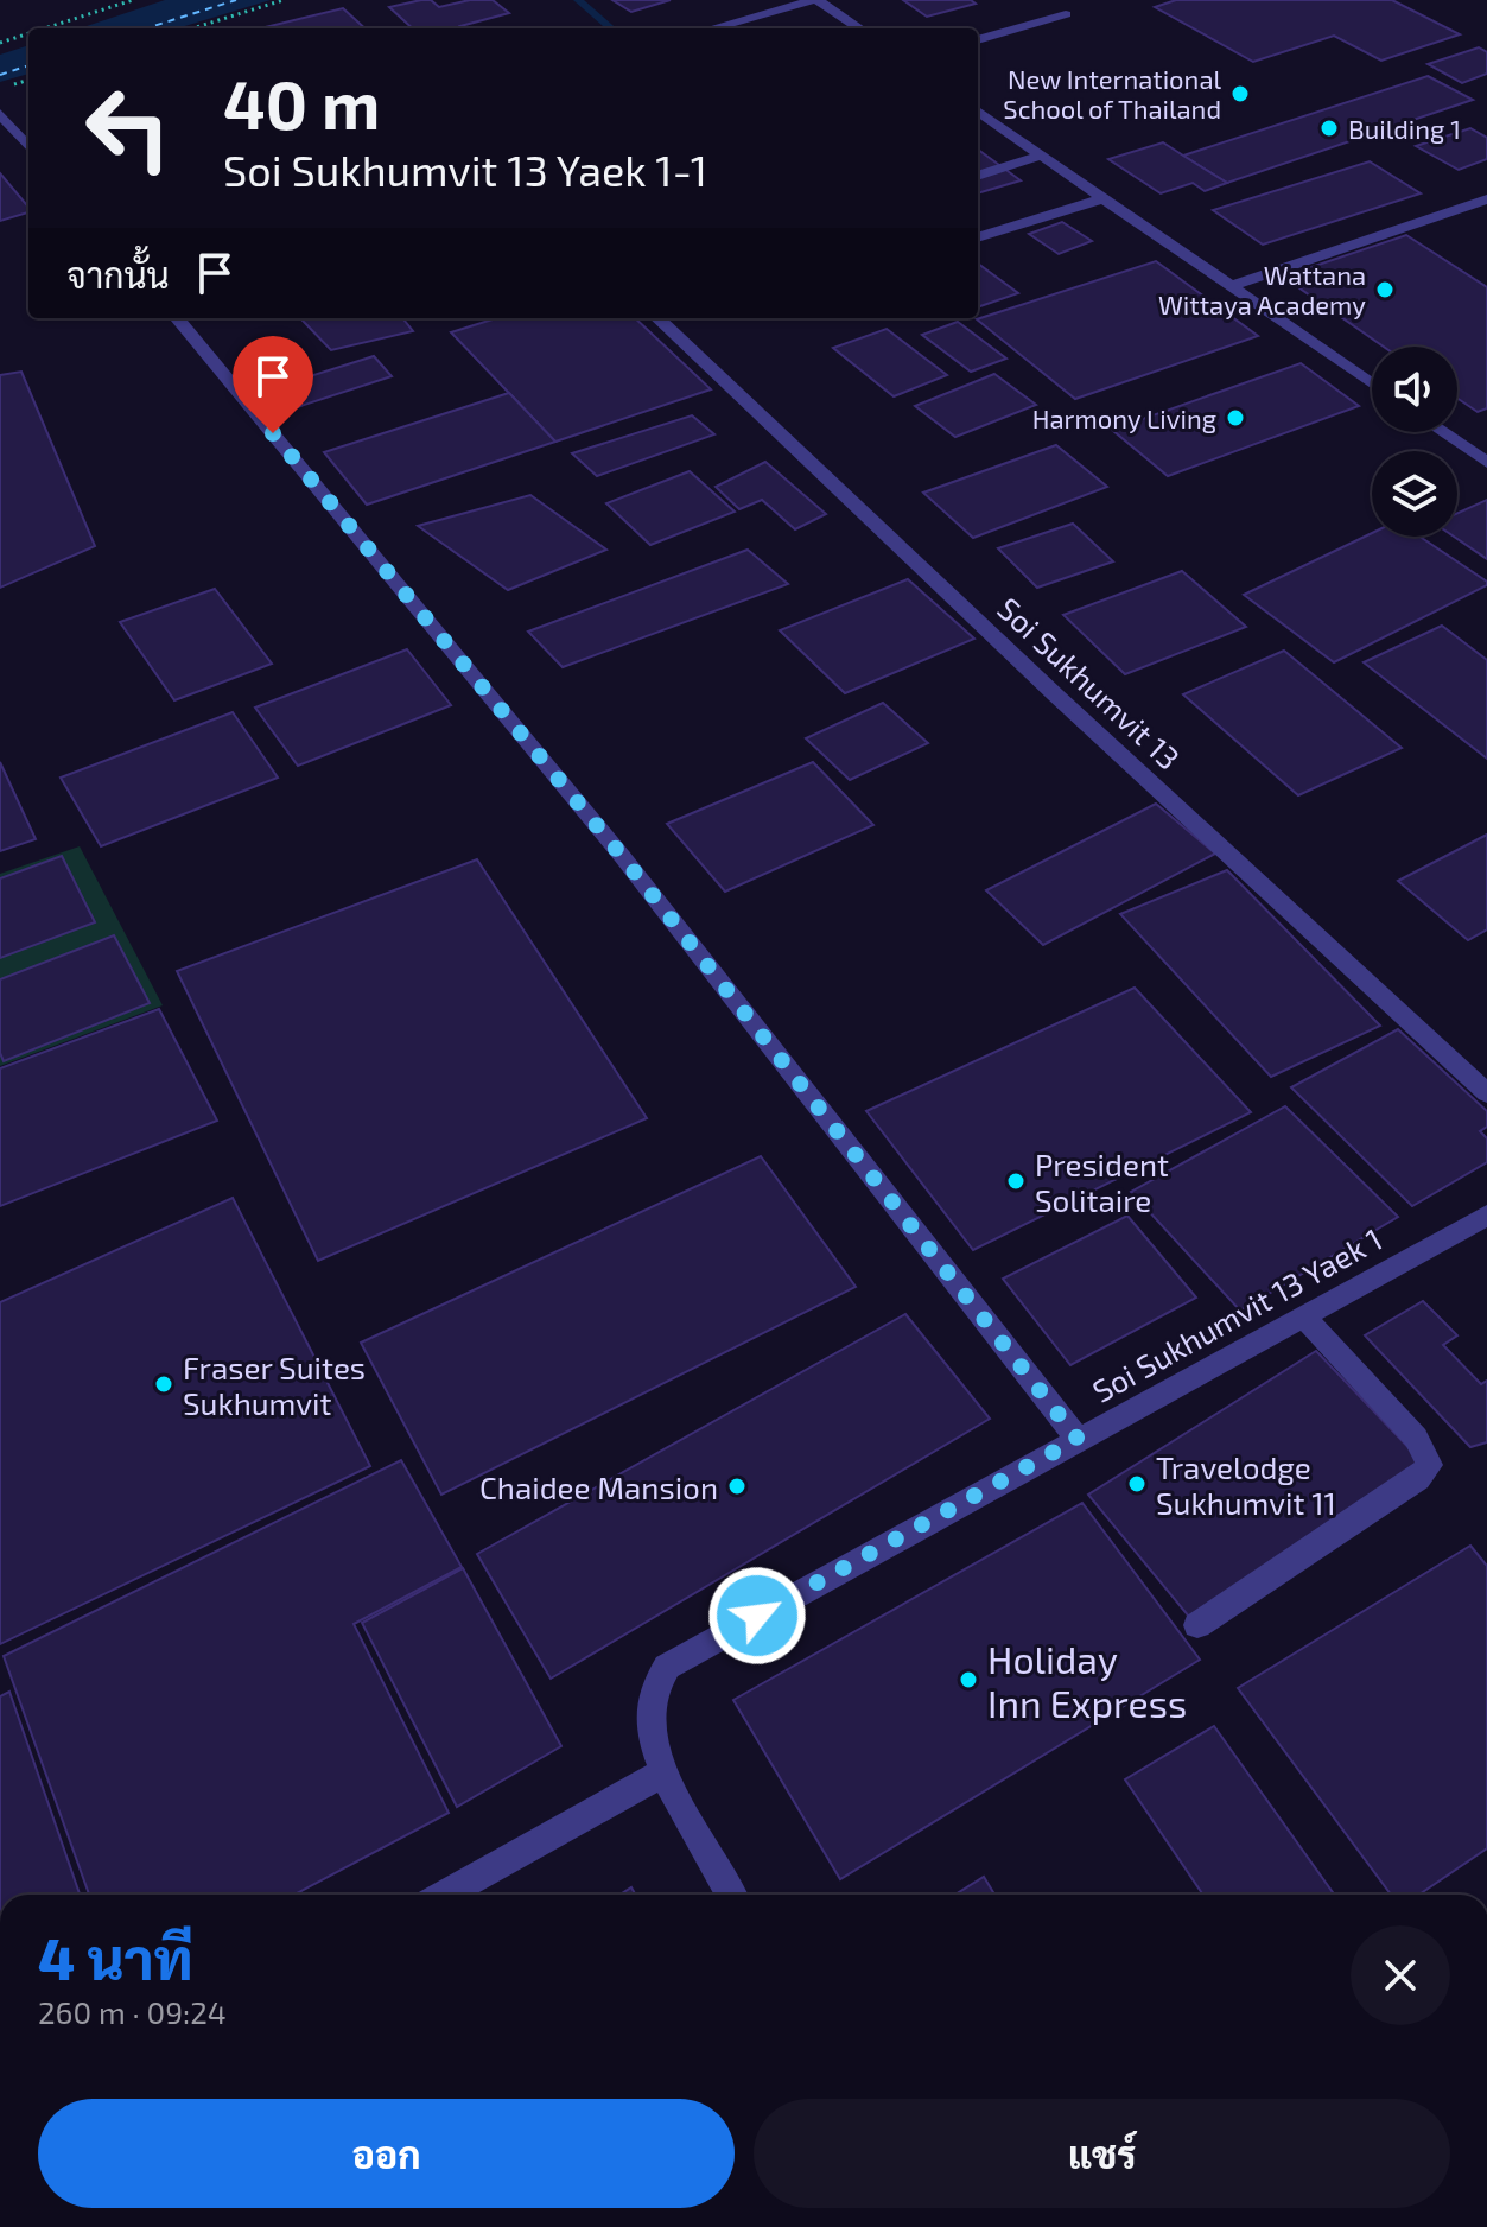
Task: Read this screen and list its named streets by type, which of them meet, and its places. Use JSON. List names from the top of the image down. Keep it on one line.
{"streets":{"street":["Soi Sukhumvit 13","Soi Sukhumvit 13 Yaek 1"]},"places":["New International School of Thailand","Building 1","Wattana Wittaya Academy","Harmony Living","President Solitaire","Fraser Suites Sukhumvit","Travelodge Sukhumvit 11","Chaidee Mansion","Holiday Inn Express"],"page":{"turn":["40 m","Soi Sukhumvit 13 Yaek 1-1"],"then":"จากนั้น","heading":["4 นาที","260 m · 09:24"],"buttons":["ออก","แชร์"]}}
